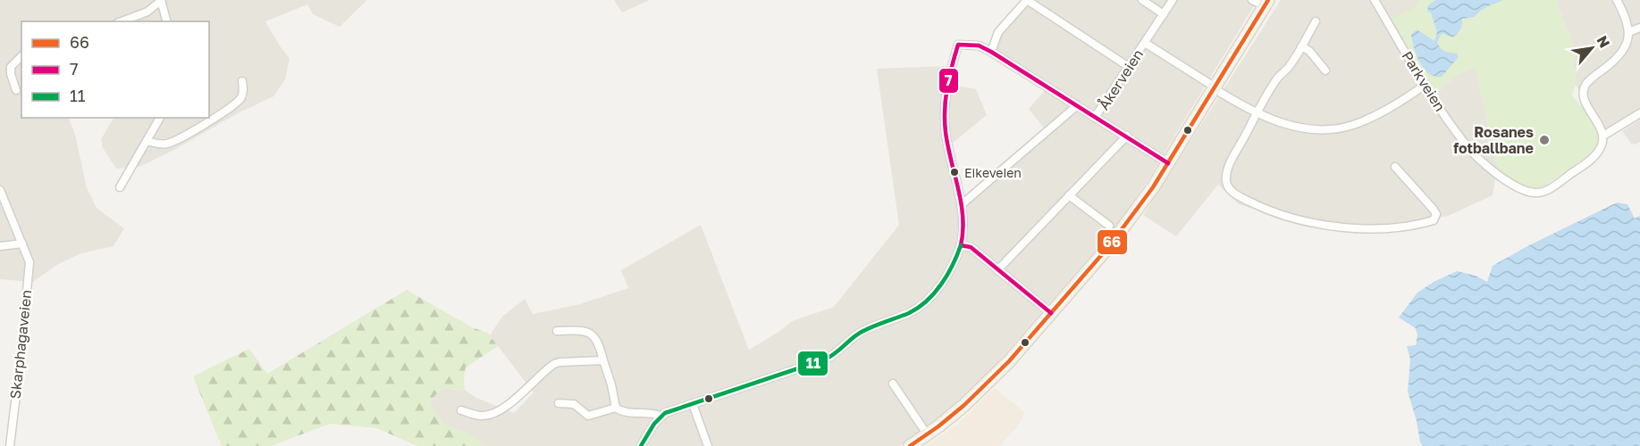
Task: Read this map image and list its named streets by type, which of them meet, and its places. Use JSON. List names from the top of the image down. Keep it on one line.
{"streets":{"street":["Åkerveien","Parkveien","Skarphagaveien"]},"crossings":[["Åkerveien","Parkveien"]],"places":["Rosanes fotballbane","Eikeveien"],"lines":["transit line 66","transit line 7","transit line 11"],"legend":["66","7","11"],"north":"top right"}
